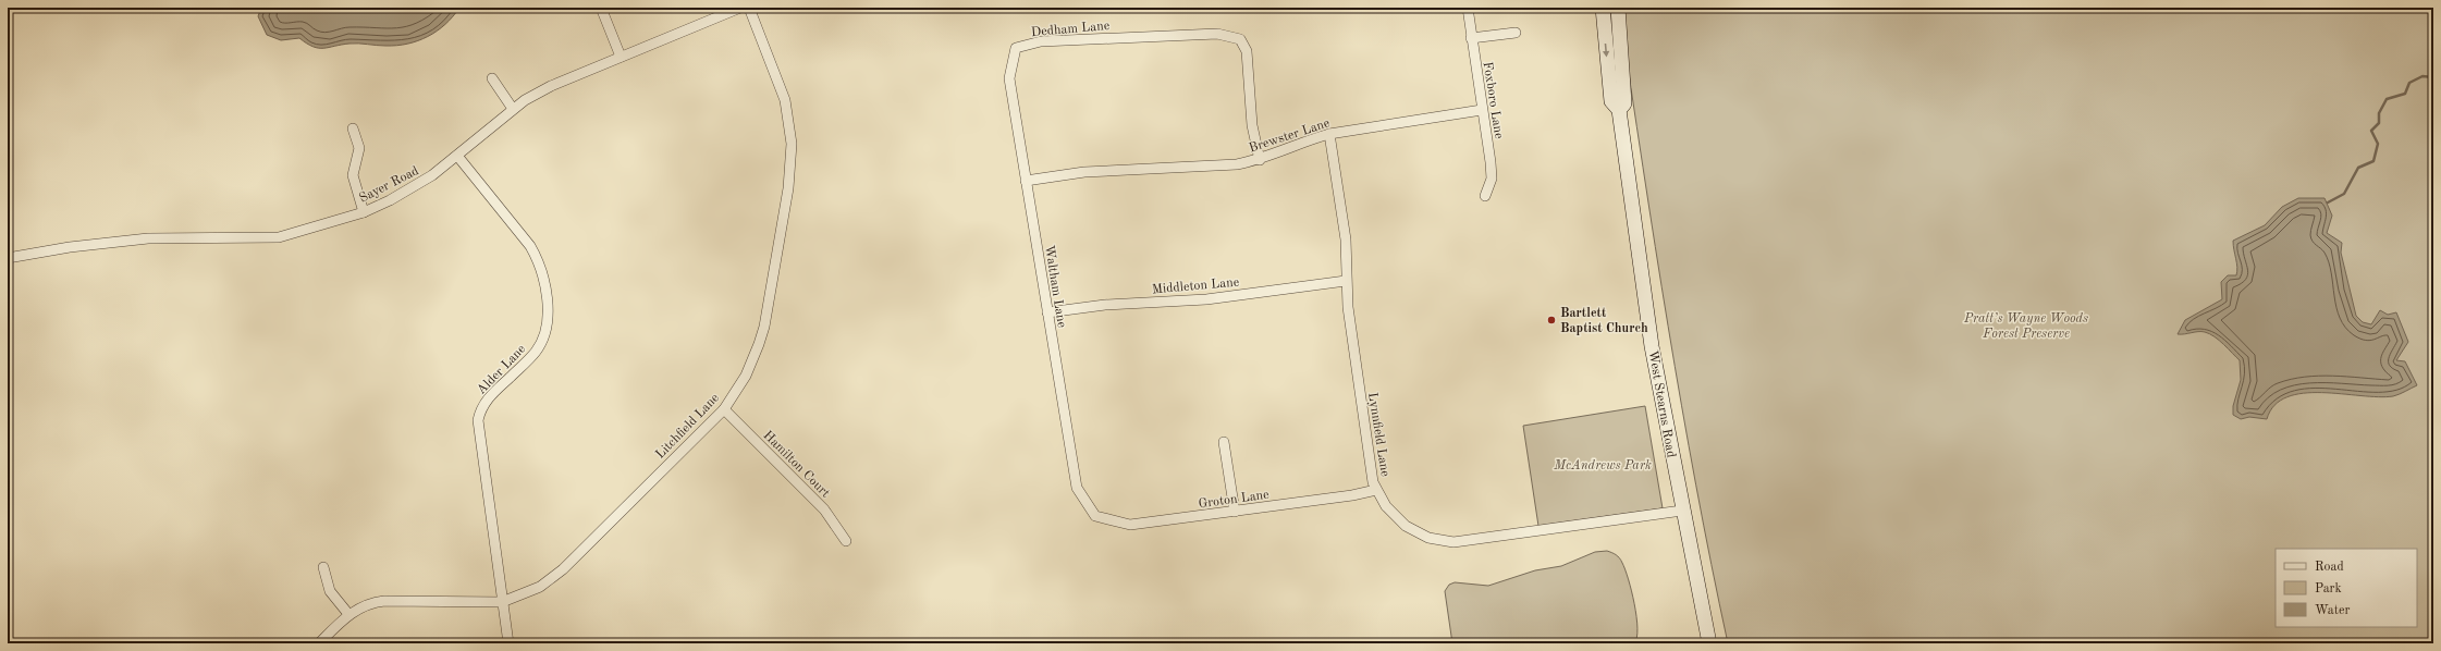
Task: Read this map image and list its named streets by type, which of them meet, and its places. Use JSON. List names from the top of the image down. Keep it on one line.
{"streets":{"main road":["West Stearns Road"],"street":["Dedham Lane","Foxboro Lane","Brewster Lane","Sayer Road","Middleton Lane","Waltham Lane","Alder Lane","Litchfield Lane","Lynnfield Lane","Hamilton Court","Groton Lane"]},"crossings":[["Dedham Lane","Brewster Lane"],["Dedham Lane","Waltham Lane"],["Foxboro Lane","Brewster Lane"],["Brewster Lane","Waltham Lane"],["Brewster Lane","Lynnfield Lane"],["Sayer Road","Alder Lane"],["Middleton Lane","Waltham Lane"],["Middleton Lane","Lynnfield Lane"],["Waltham Lane","Groton Lane"],["Alder Lane","Litchfield Lane"],["West Stearns Road","Lynnfield Lane"],["Litchfield Lane","Hamilton Court"],["Lynnfield Lane","Groton Lane"]],"parks":["Pratt’s Wayne Woods Forest Preserve","McAndrews Park"],"places":["Bartlett Baptist Church"],"legend":["Road","Park","Water"]}
